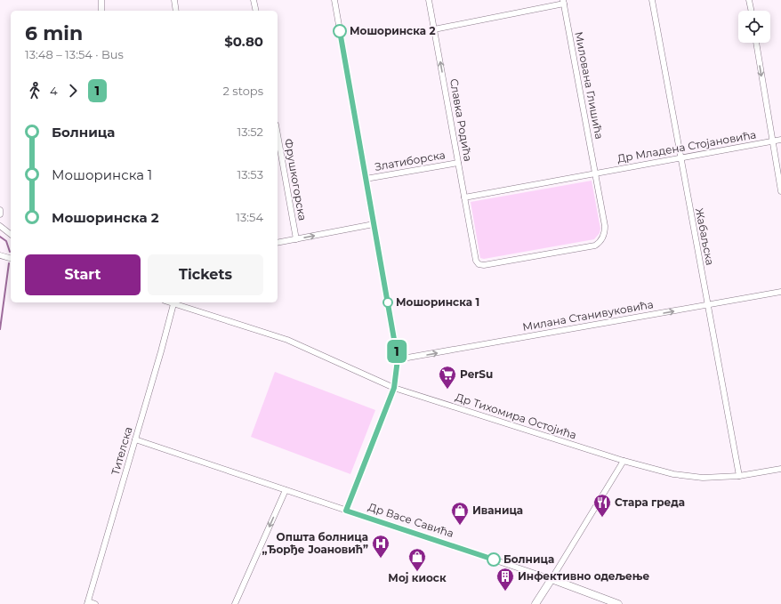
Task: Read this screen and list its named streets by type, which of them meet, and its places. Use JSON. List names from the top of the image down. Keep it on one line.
{"streets":{"street":["Милована Глишића","Славка Родића","Др Младена Стојановића","Златиборска","Фрушкогорска","Жабаљска","Милана Станивуковића","Др Тихомира Остојића","Тителска","Др Васе Савића"]},"crossings":[["Милована Глишића","Славка Родића"],["Милована Глишића","Др Младена Стојановића"],["Славка Родића","Др Младена Стојановића"],["Славка Родића","Златиборска"],["Др Младена Стојановића","Жабаљска"],["Жабаљска","Милана Станивуковића"],["Жабаљска","Др Тихомира Остојића"],["Др Тихомира Остојића","Тителска"],["Тителска","Др Васе Савића"]],"one_way":["Милана Станивуковића"],"places":{"other":["Мошоринска 2","Мошоринска 1","Болница"],"supermarket":["PerSu"],"restaurant":["Стара греда"],"shop":["Иваница","Мој киоск"],"hospital":["Општа болница „Ђорђе Јоановић”"],"building":["Инфективно одељење"]},"lines":["bus line 1"],"page":{"on_map":"1","heading":["6 min","13:48 – 13:54 · Bus","$0.80"],"legs":["4","1","2 stops"],"list":[{"name":"Болница","value":"13:52"},{"name":"Мошоринска 1","value":"13:53"},{"name":"Мошоринска 2","value":"13:54"}],"buttons":["Start","Tickets"]}}
